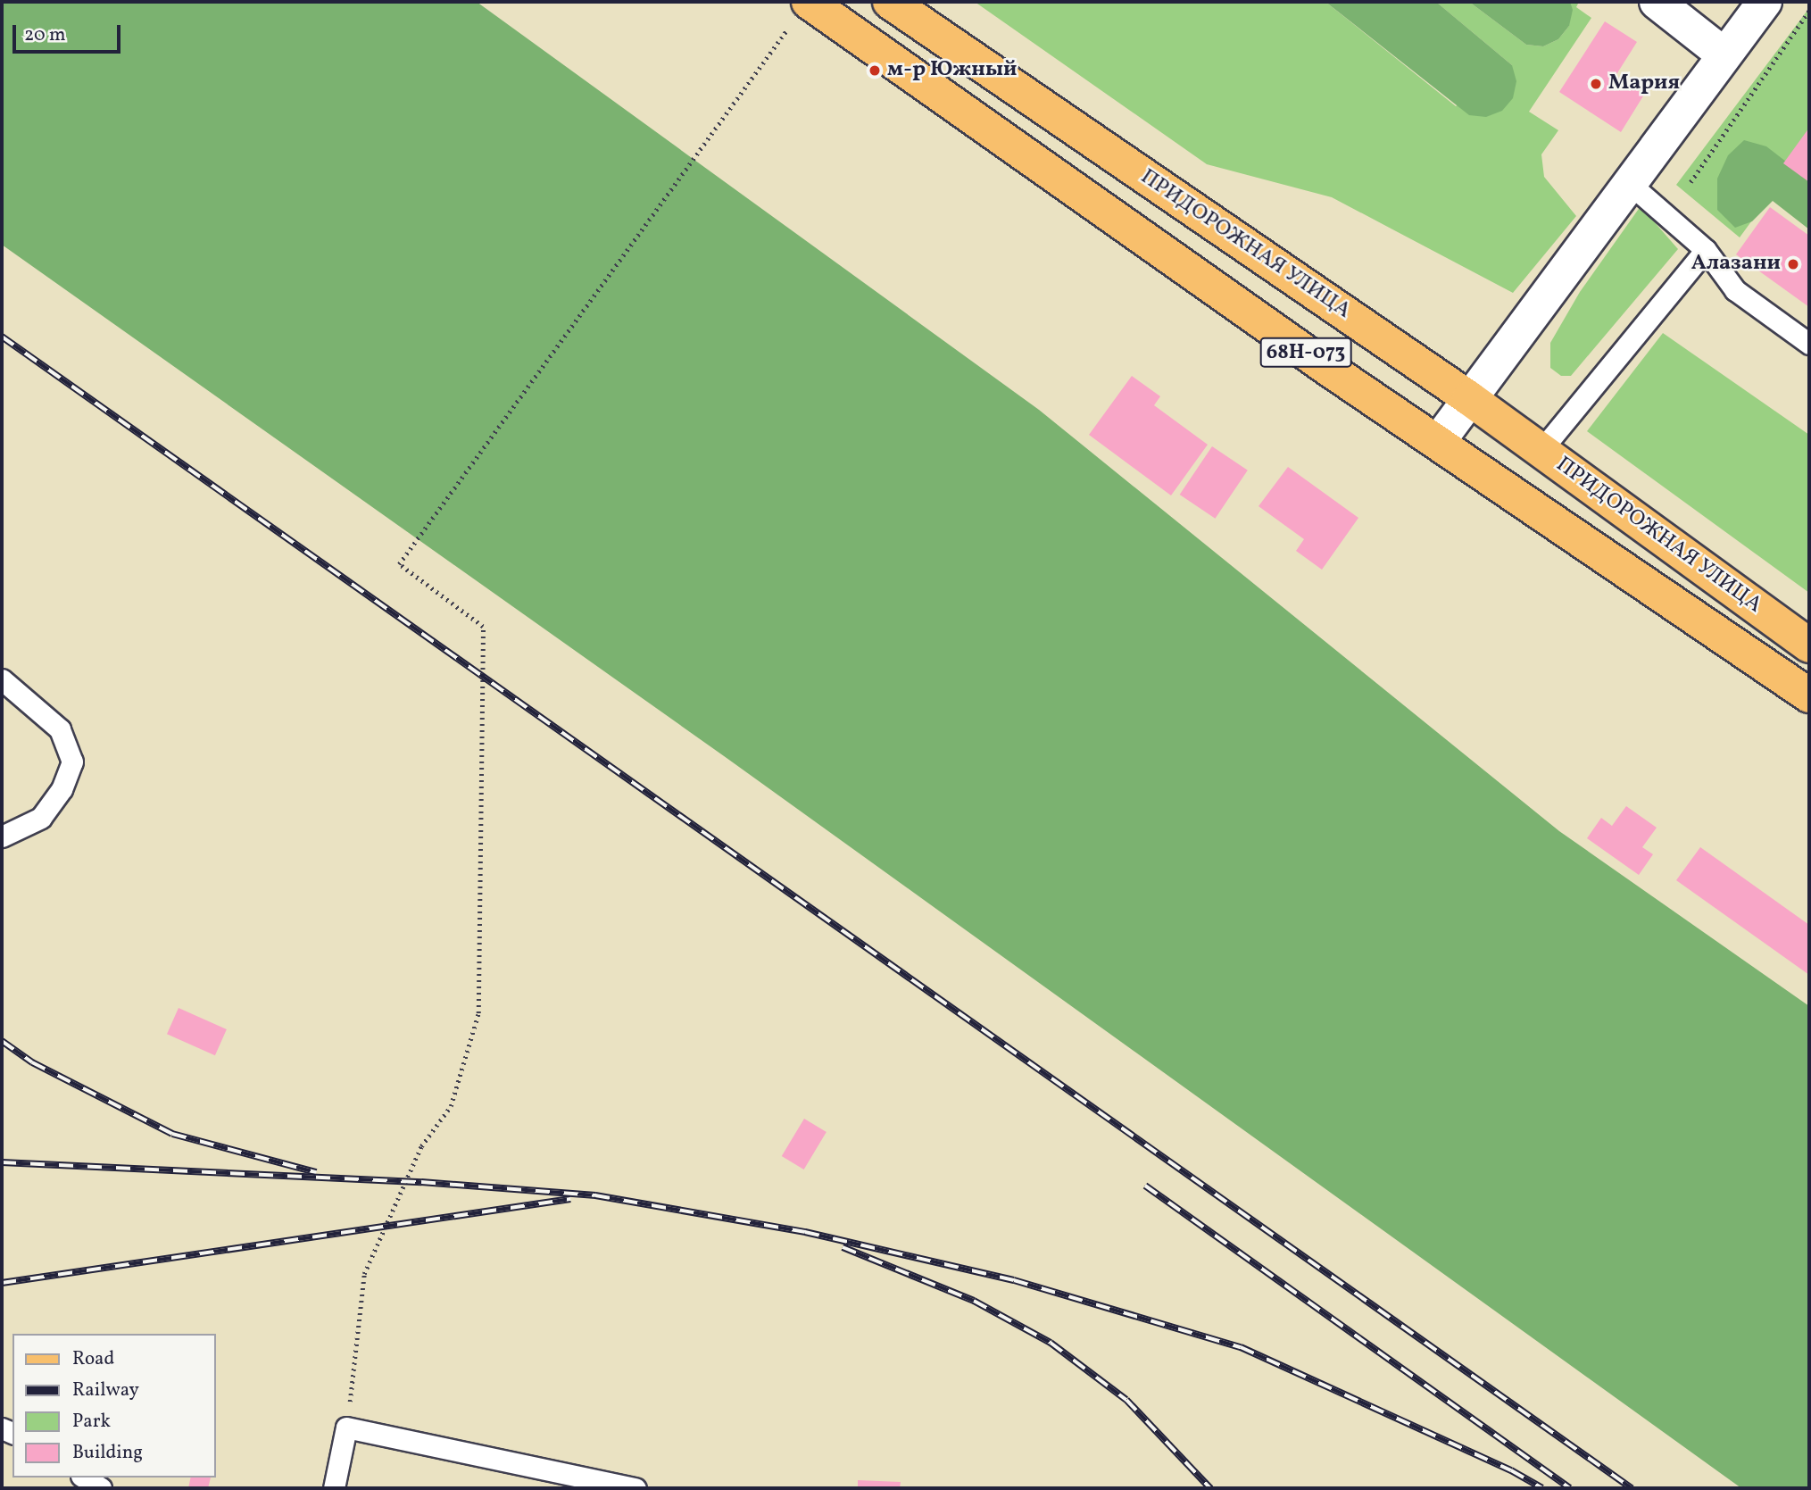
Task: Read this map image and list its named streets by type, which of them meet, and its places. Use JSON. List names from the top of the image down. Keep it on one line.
{"streets":{"main road":["ПРИДОРОЖНАЯ УЛИЦА","68Н-073"]},"places":["м-р Южный","Мария","Алазани"],"legend":["Road","Railway","Park","Building"],"scale_bar":"20 m"}
